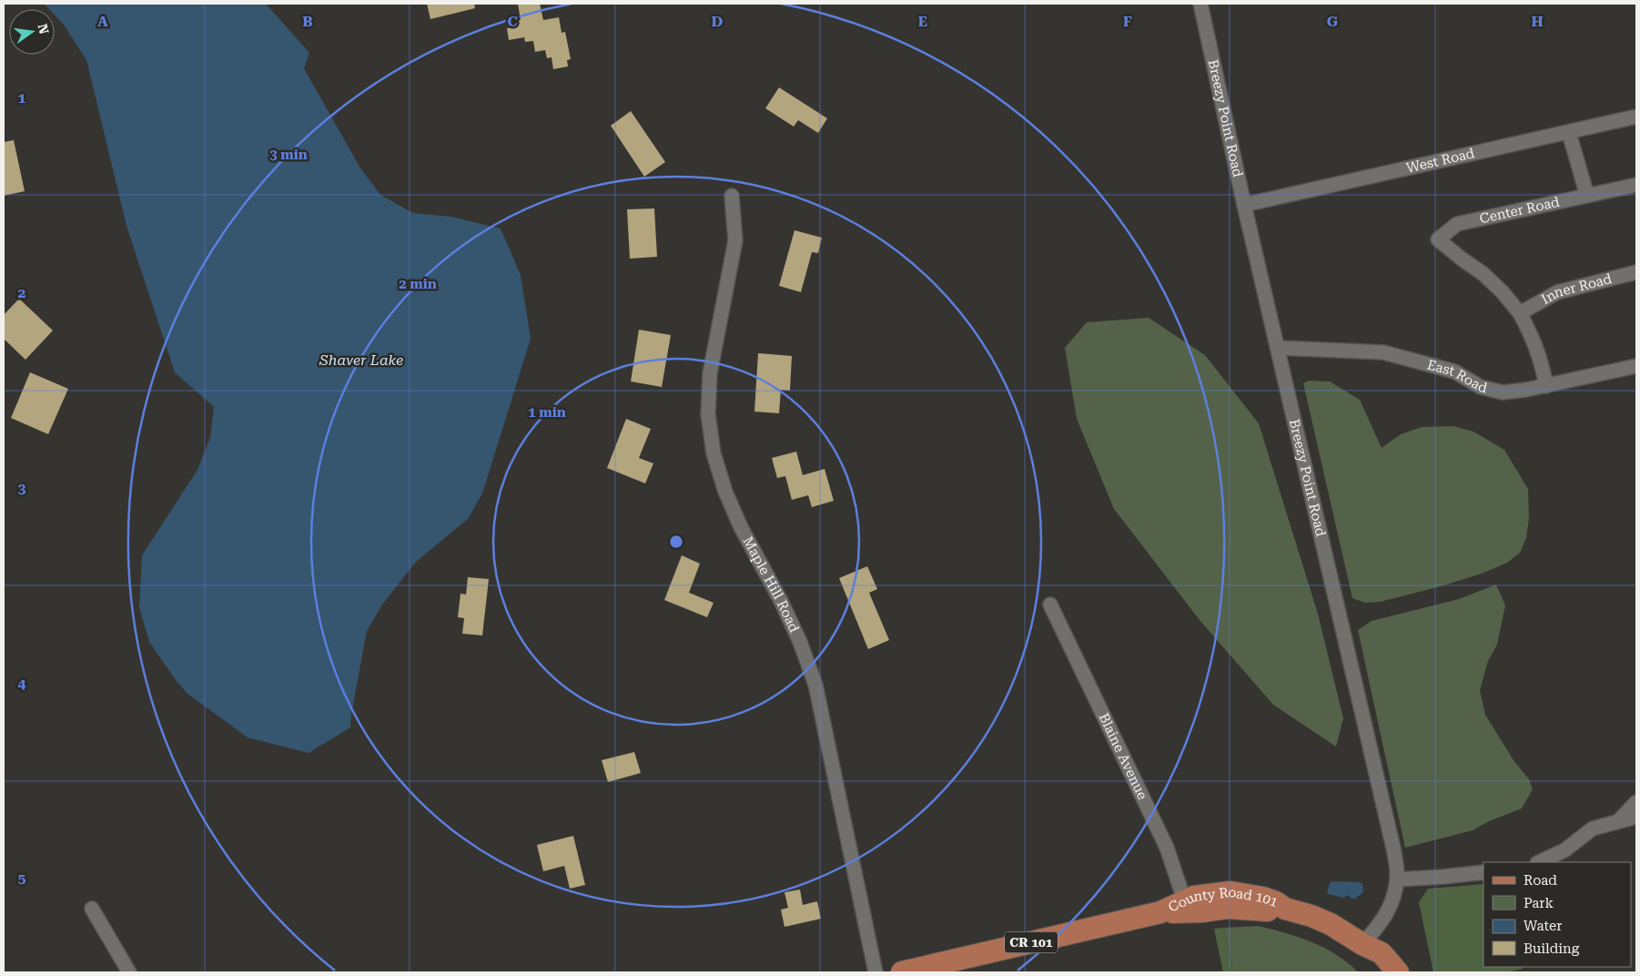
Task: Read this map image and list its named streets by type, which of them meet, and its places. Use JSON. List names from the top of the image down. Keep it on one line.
{"streets":{"main road":["County Road 101","CR 101"],"street":["Breezy Point Road","West Road","Center Road","Inner Road","East Road","Maple Hill Road","Blaine Avenue"]},"crossings":[["Breezy Point Road","West Road"],["Breezy Point Road","East Road"],["Breezy Point Road","County Road 101"],["Center Road","Inner Road"],["Blaine Avenue","County Road 101"]],"water":["Shaver Lake"],"legend":["Road","Park","Water","Building"],"north":"right","grid":{"columns":["A","B","C","D","E","F","G","H"],"rows":["1","2","3","4","5"]},"rings":["3 min","2 min","1 min"]}
